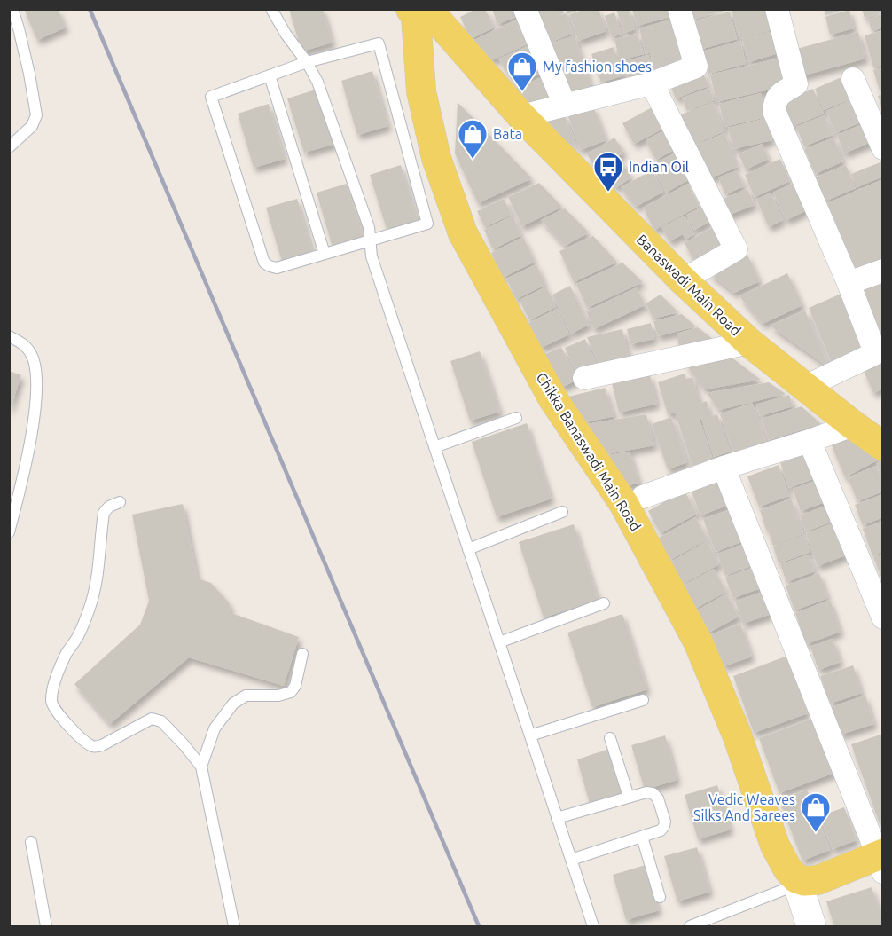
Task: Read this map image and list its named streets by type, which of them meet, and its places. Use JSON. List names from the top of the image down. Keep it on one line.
{"streets":{"main road":["Banaswadi Main Road","Chikka Banaswadi Main Road"]},"crossings":[["Banaswadi Main Road","Chikka Banaswadi Main Road"]],"places":{"shop":["My fashion shoes","Bata","Vedic Weaves Silks And Sarees"],"bus stop":["Indian Oil"]}}
